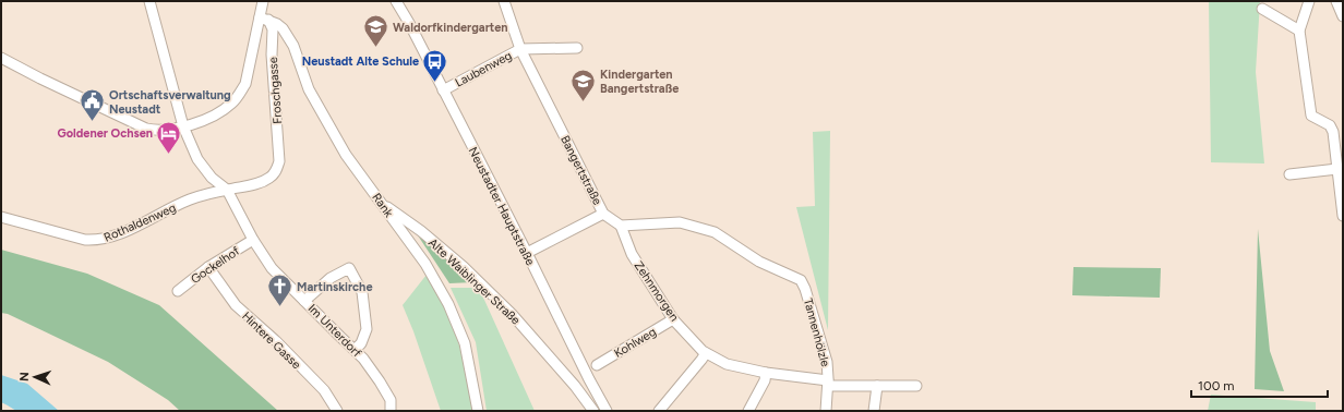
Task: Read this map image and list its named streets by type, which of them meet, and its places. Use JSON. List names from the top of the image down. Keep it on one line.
{"streets":{"street":["Laubenweg","Froschgasse","Bangertstraße","Rank","Neustadter Hauptstraße","Rothaldenweg","Gockelhof","Alte Waiblinger Straße","Zehnmorgen","Im Unterdorf","Tannenhölzle","Hintere Gasse","Kohlweg"]},"crossings":[["Laubenweg","Bangertstraße"],["Laubenweg","Neustadter Hauptstraße"],["Froschgasse","Rank"],["Froschgasse","Rothaldenweg"],["Bangertstraße","Zehnmorgen"],["Bangertstraße","Tannenhölzle"],["Rank","Alte Waiblinger Straße"],["Rothaldenweg","Im Unterdorf"],["Gockelhof","Im Unterdorf"],["Gockelhof","Hintere Gasse"],["Zehnmorgen","Tannenhölzle"],["Zehnmorgen","Kohlweg"]],"places":{"school or university":["Waldorfkindergarten","Kindergarten Bangertstraße"],"bus stop":["Neustadt Alte Schule"],"public building":["Ortschaftsverwaltung Neustadt"],"hotel":["Goldener Ochsen"],"church":["Martinskirche"]},"scale_bar":"100 m","north":"left"}
